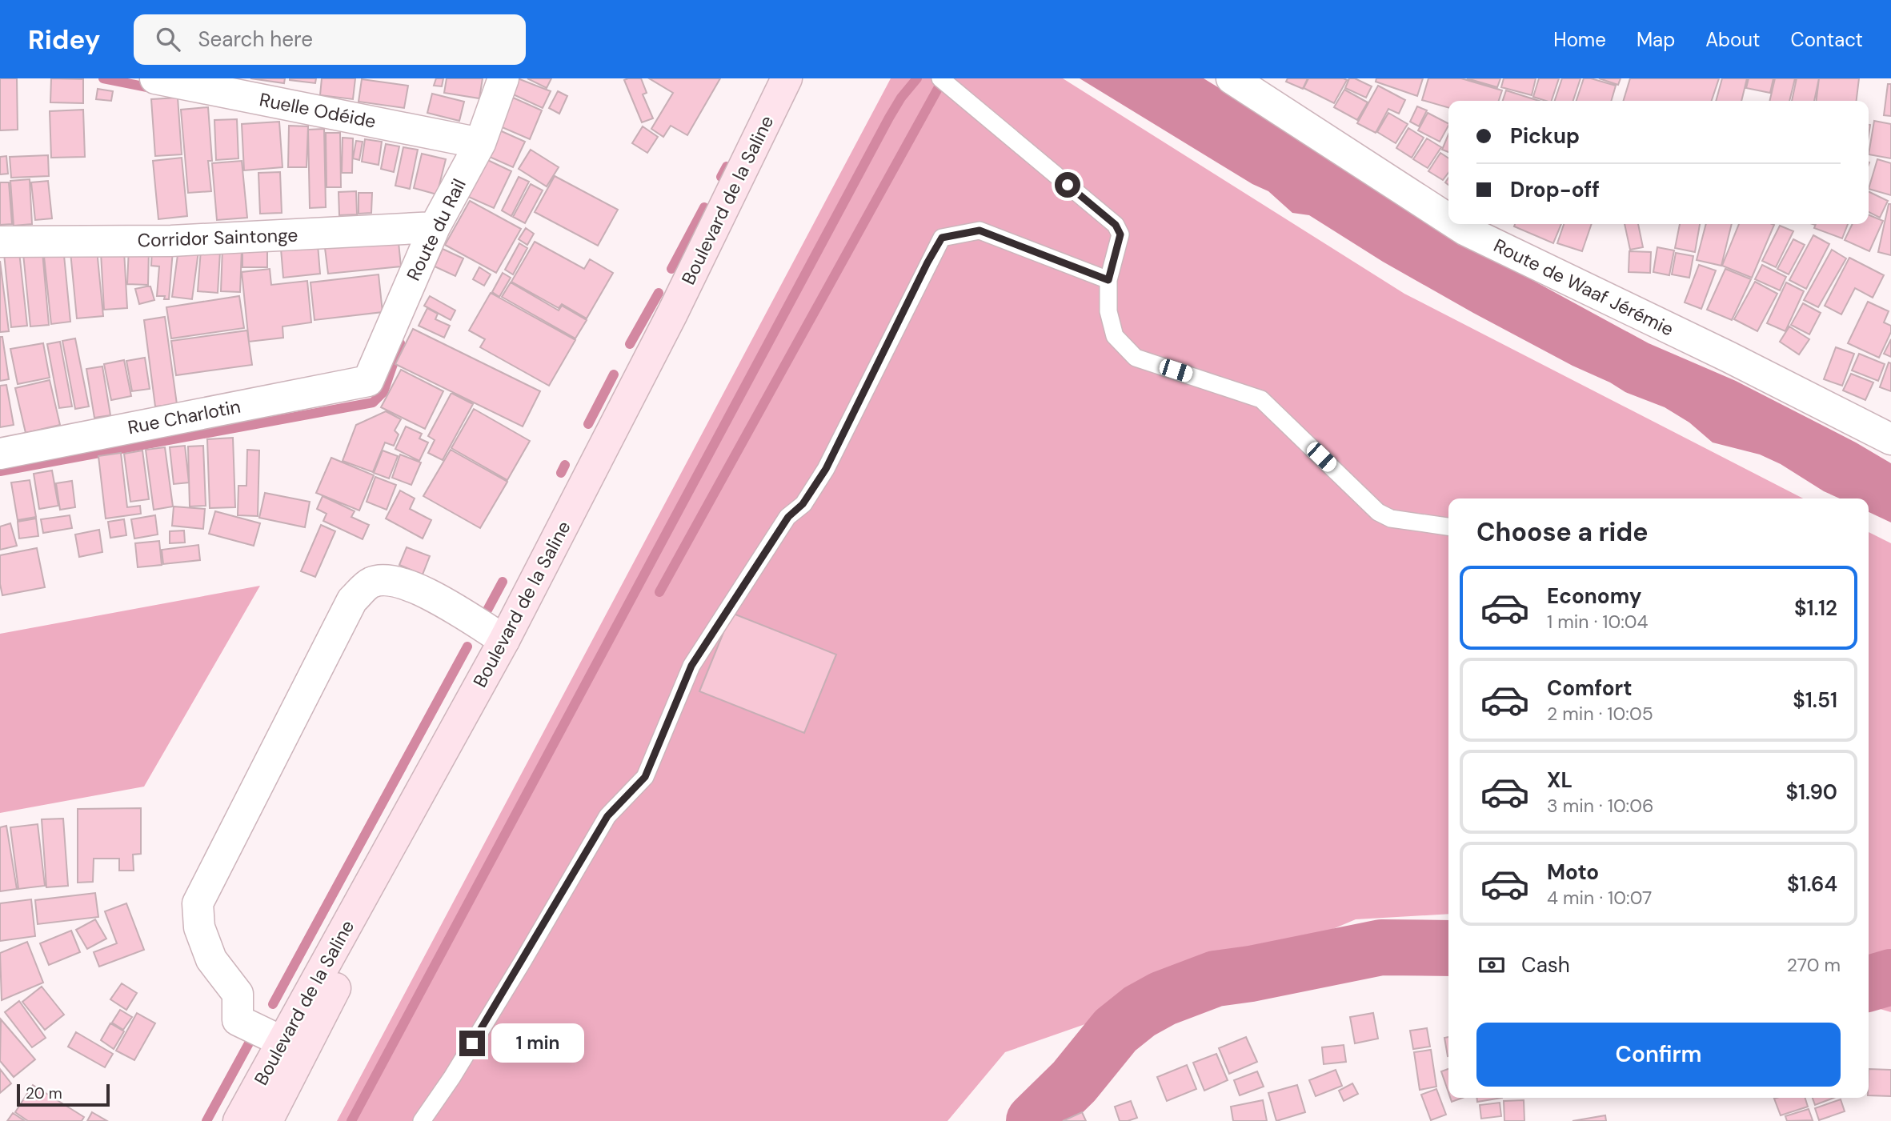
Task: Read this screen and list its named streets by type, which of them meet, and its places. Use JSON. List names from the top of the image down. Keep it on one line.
{"streets":{"main road":["Boulevard de la Saline"],"street":["Ruelle Odéide","Route du Rail","Corridor Saintonge","Route de Waaf Jérémie","Rue Charlotin"]},"crossings":[["Ruelle Odéide","Route du Rail"],["Route du Rail","Corridor Saintonge"],["Route du Rail","Rue Charlotin"]],"scale_bar":"20 m","page":{"header":"Ridey","search":"Search here","nav":["Home","Map","About","Contact"],"banner":["Pickup","Drop-off"],"heading":"Choose a ride","list":[{"name":"Economy","note":"1 min · 10:04","value":"$1.12"},{"name":"Comfort","note":"2 min · 10:05","value":"$1.51"},{"name":"XL","note":"3 min · 10:06","value":"$1.90"},{"name":"Moto","note":"4 min · 10:07","value":"$1.64"}],"pay":["Cash","270 m"],"buttons":"Confirm","bubble":"1 min","scale":"20 m"}}
